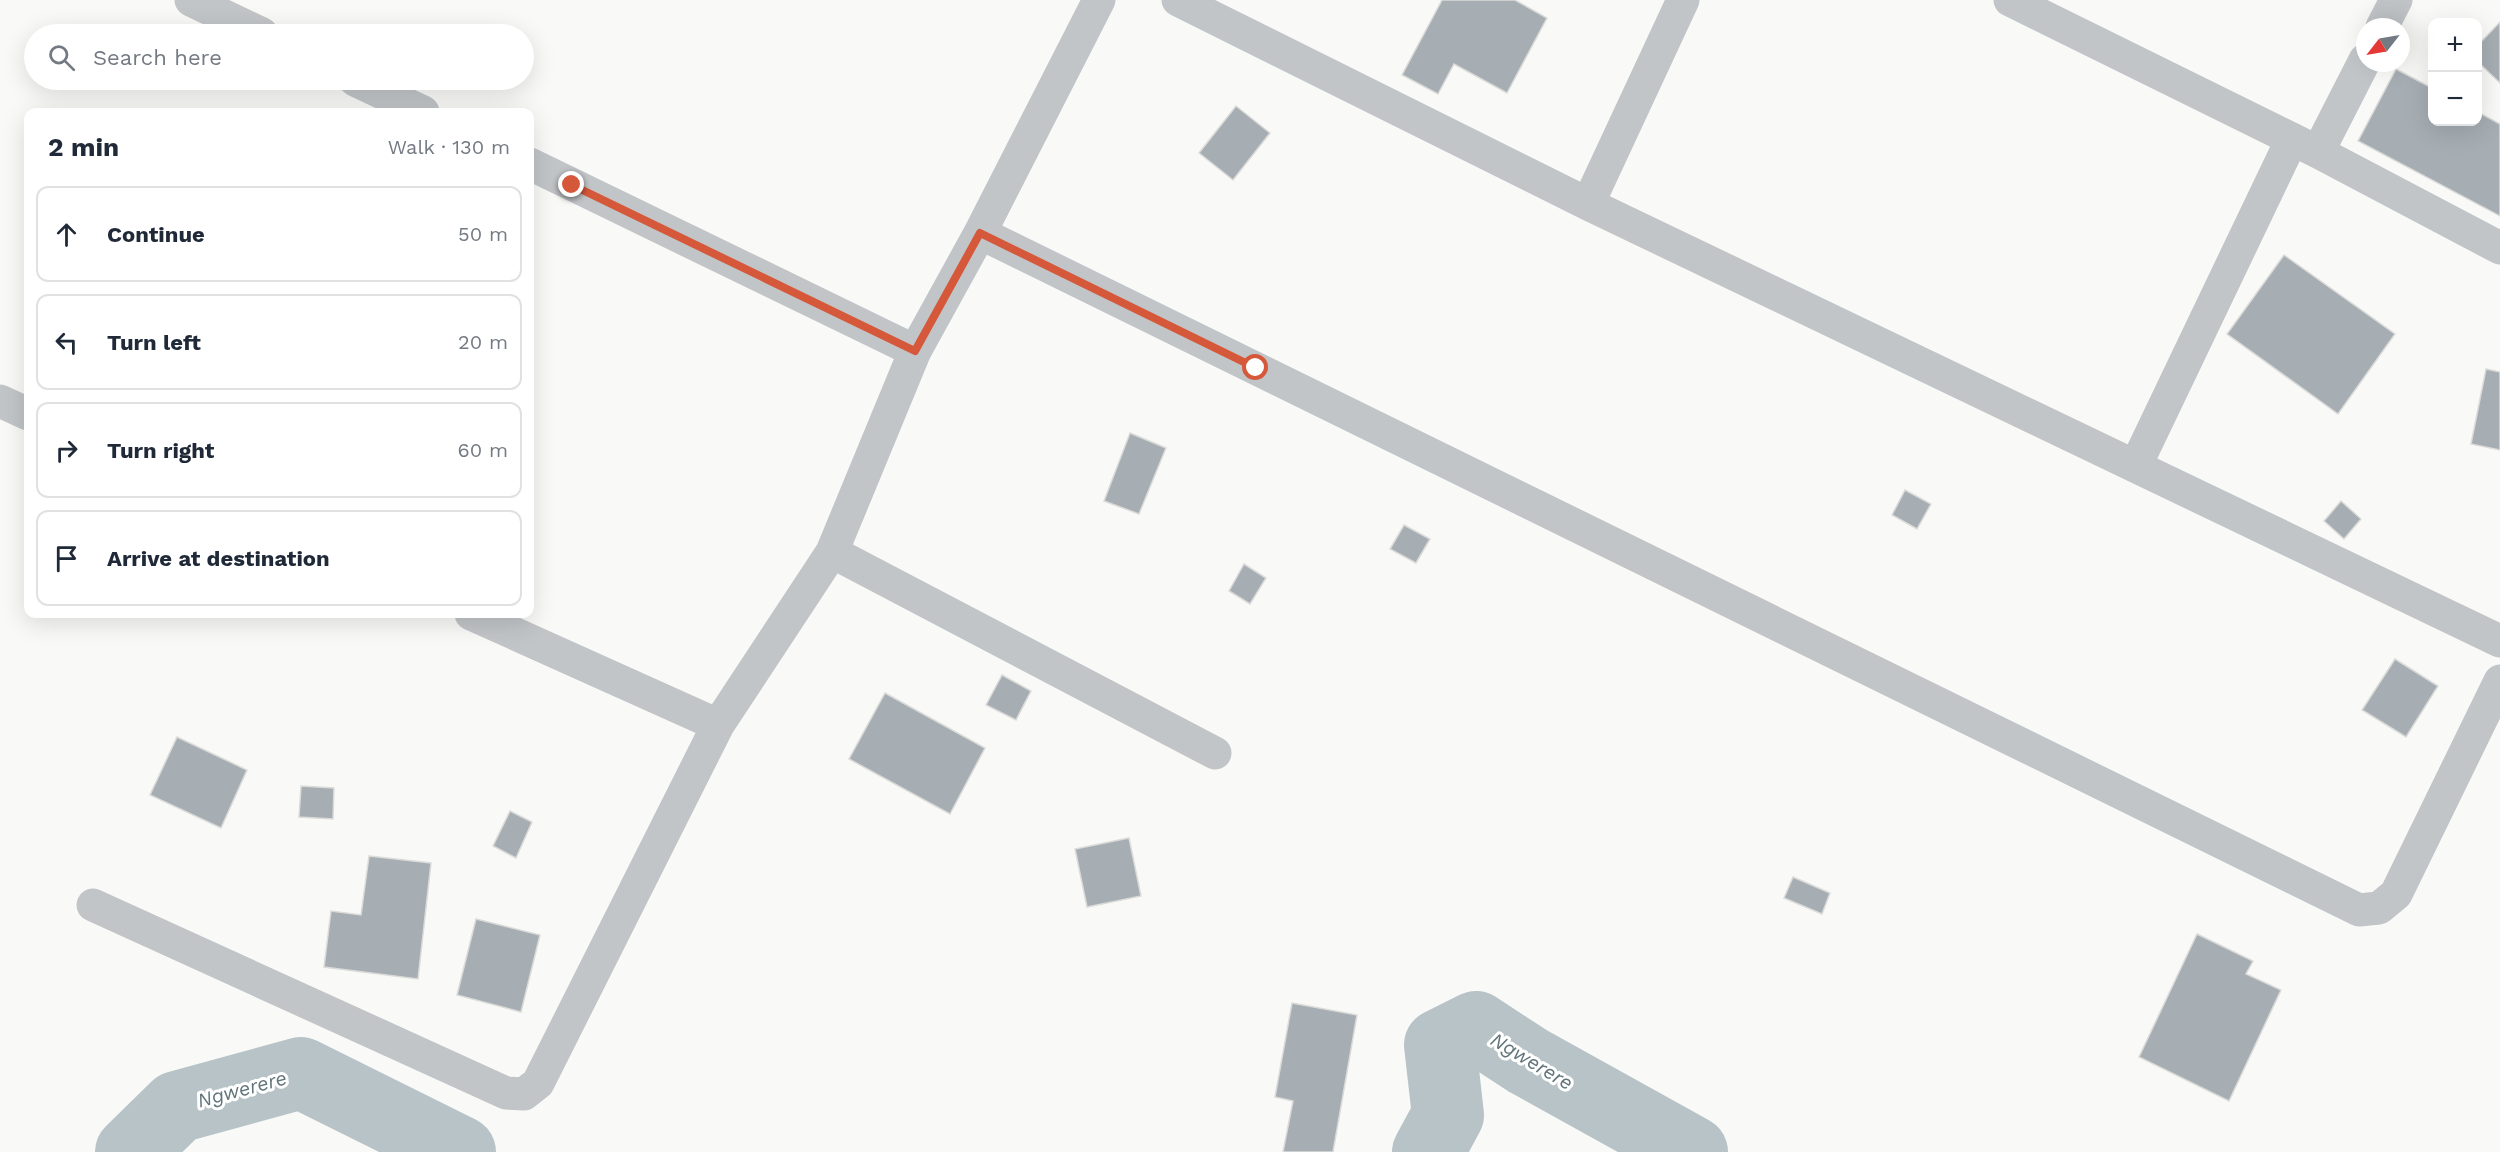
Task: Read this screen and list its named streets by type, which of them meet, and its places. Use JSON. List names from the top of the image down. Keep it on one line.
{"water":["Ngwerere"],"north":"bottom left","page":{"map_buttons":["+","−"],"search":"Search here","heading":["2 min","Walk · 130 m"],"list":[["Continue","50 m"],["Turn left","20 m"],["Turn right","60 m"],"Arrive at destination"]}}
